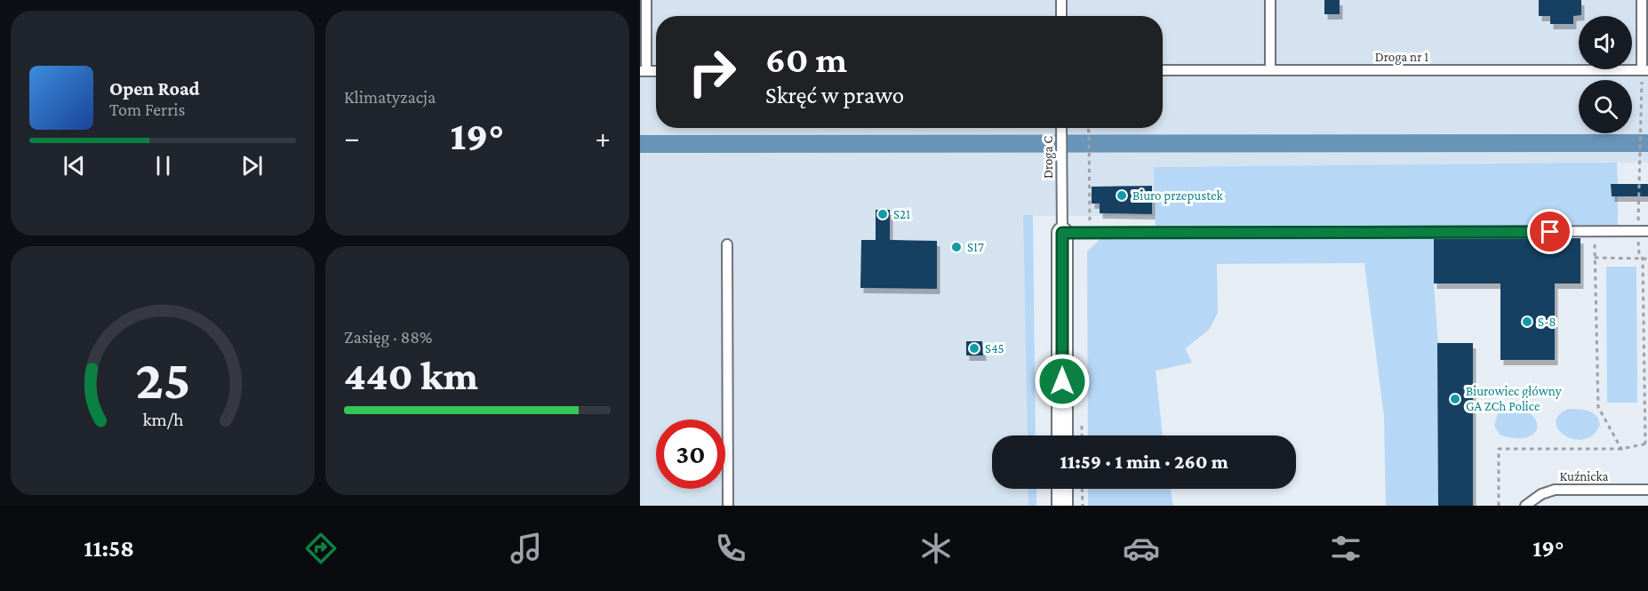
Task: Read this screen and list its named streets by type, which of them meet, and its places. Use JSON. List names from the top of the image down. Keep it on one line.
{"streets":{"lane":["Droga nr 1","Droga C","Kuźnicka"]},"places":["Biuro przepustek","S21","S17","S-8","S45","Biurowiec główny GA ZCh Police"],"page":{"tile":["Klimatyzacja",["Zasięg · 88%","440 km"]],"turn":["60 m","Skręć w prawo"],"song":["Open Road","Tom Ferris"],"heat":["−","19°","+"],"limit":"30","trip":"11:59 · 1 min · 260 m","tabs":["11:58","19°"],"gauge":["25","km/h"]}}
